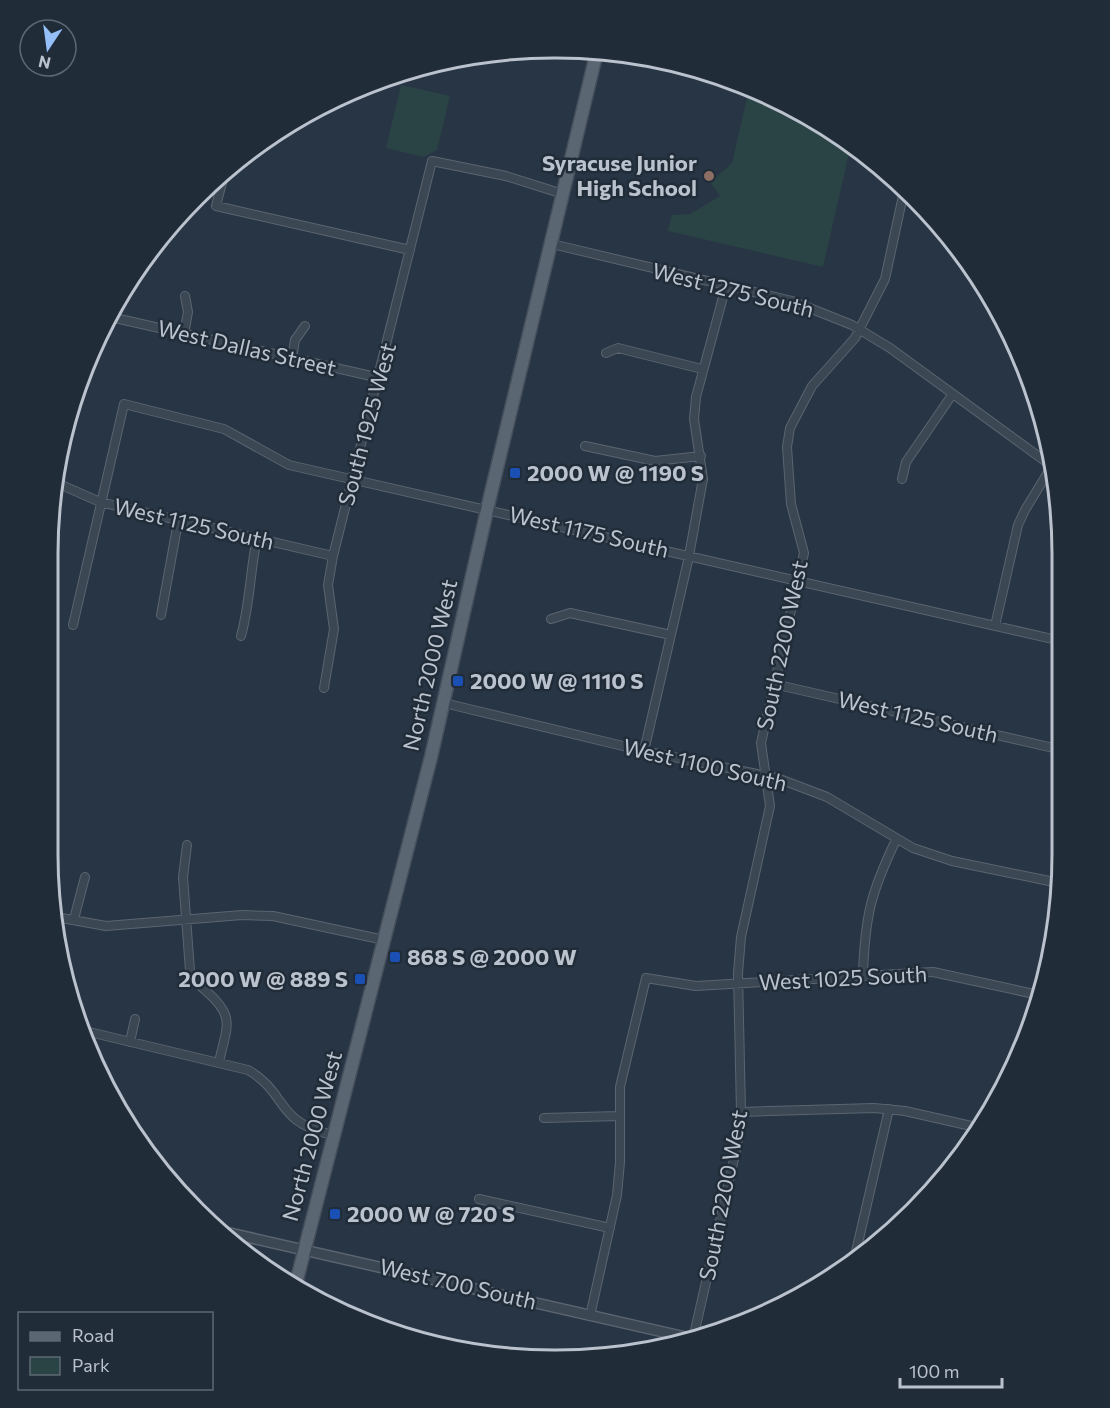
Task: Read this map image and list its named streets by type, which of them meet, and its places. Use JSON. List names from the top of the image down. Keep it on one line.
{"streets":{"main road":["North 2000 West"],"street":["West 1275 South","West Dallas Street","South 1925 West","West 1125 South","West 1175 South","South 2200 West","West 1100 South","West 1025 South","West 700 South"]},"crossings":[["West 1275 South","South 2200 West"],["West 1275 South","North 2000 West"],["West Dallas Street","South 1925 West"],["South 1925 West","West 1125 South"],["South 1925 West","West 1175 South"],["South 1925 West","North 2000 West"],["West 1125 South","West 1175 South"],["West 1125 South","South 2200 West"],["West 1175 South","South 2200 West"],["West 1175 South","North 2000 West"],["South 2200 West","West 1100 South"],["South 2200 West","West 1025 South"],["North 2000 West","West 1100 South"],["North 2000 West","West 700 South"]],"places":{"other":["Syracuse Junior High School"],"transit":["2000 W @ 1190 S","2000 W @ 1110 S","868 S @ 2000 W","2000 W @ 889 S","2000 W @ 720 S"]},"legend":["Road","Park"],"scale_bar":"100 m","north":"bottom"}
